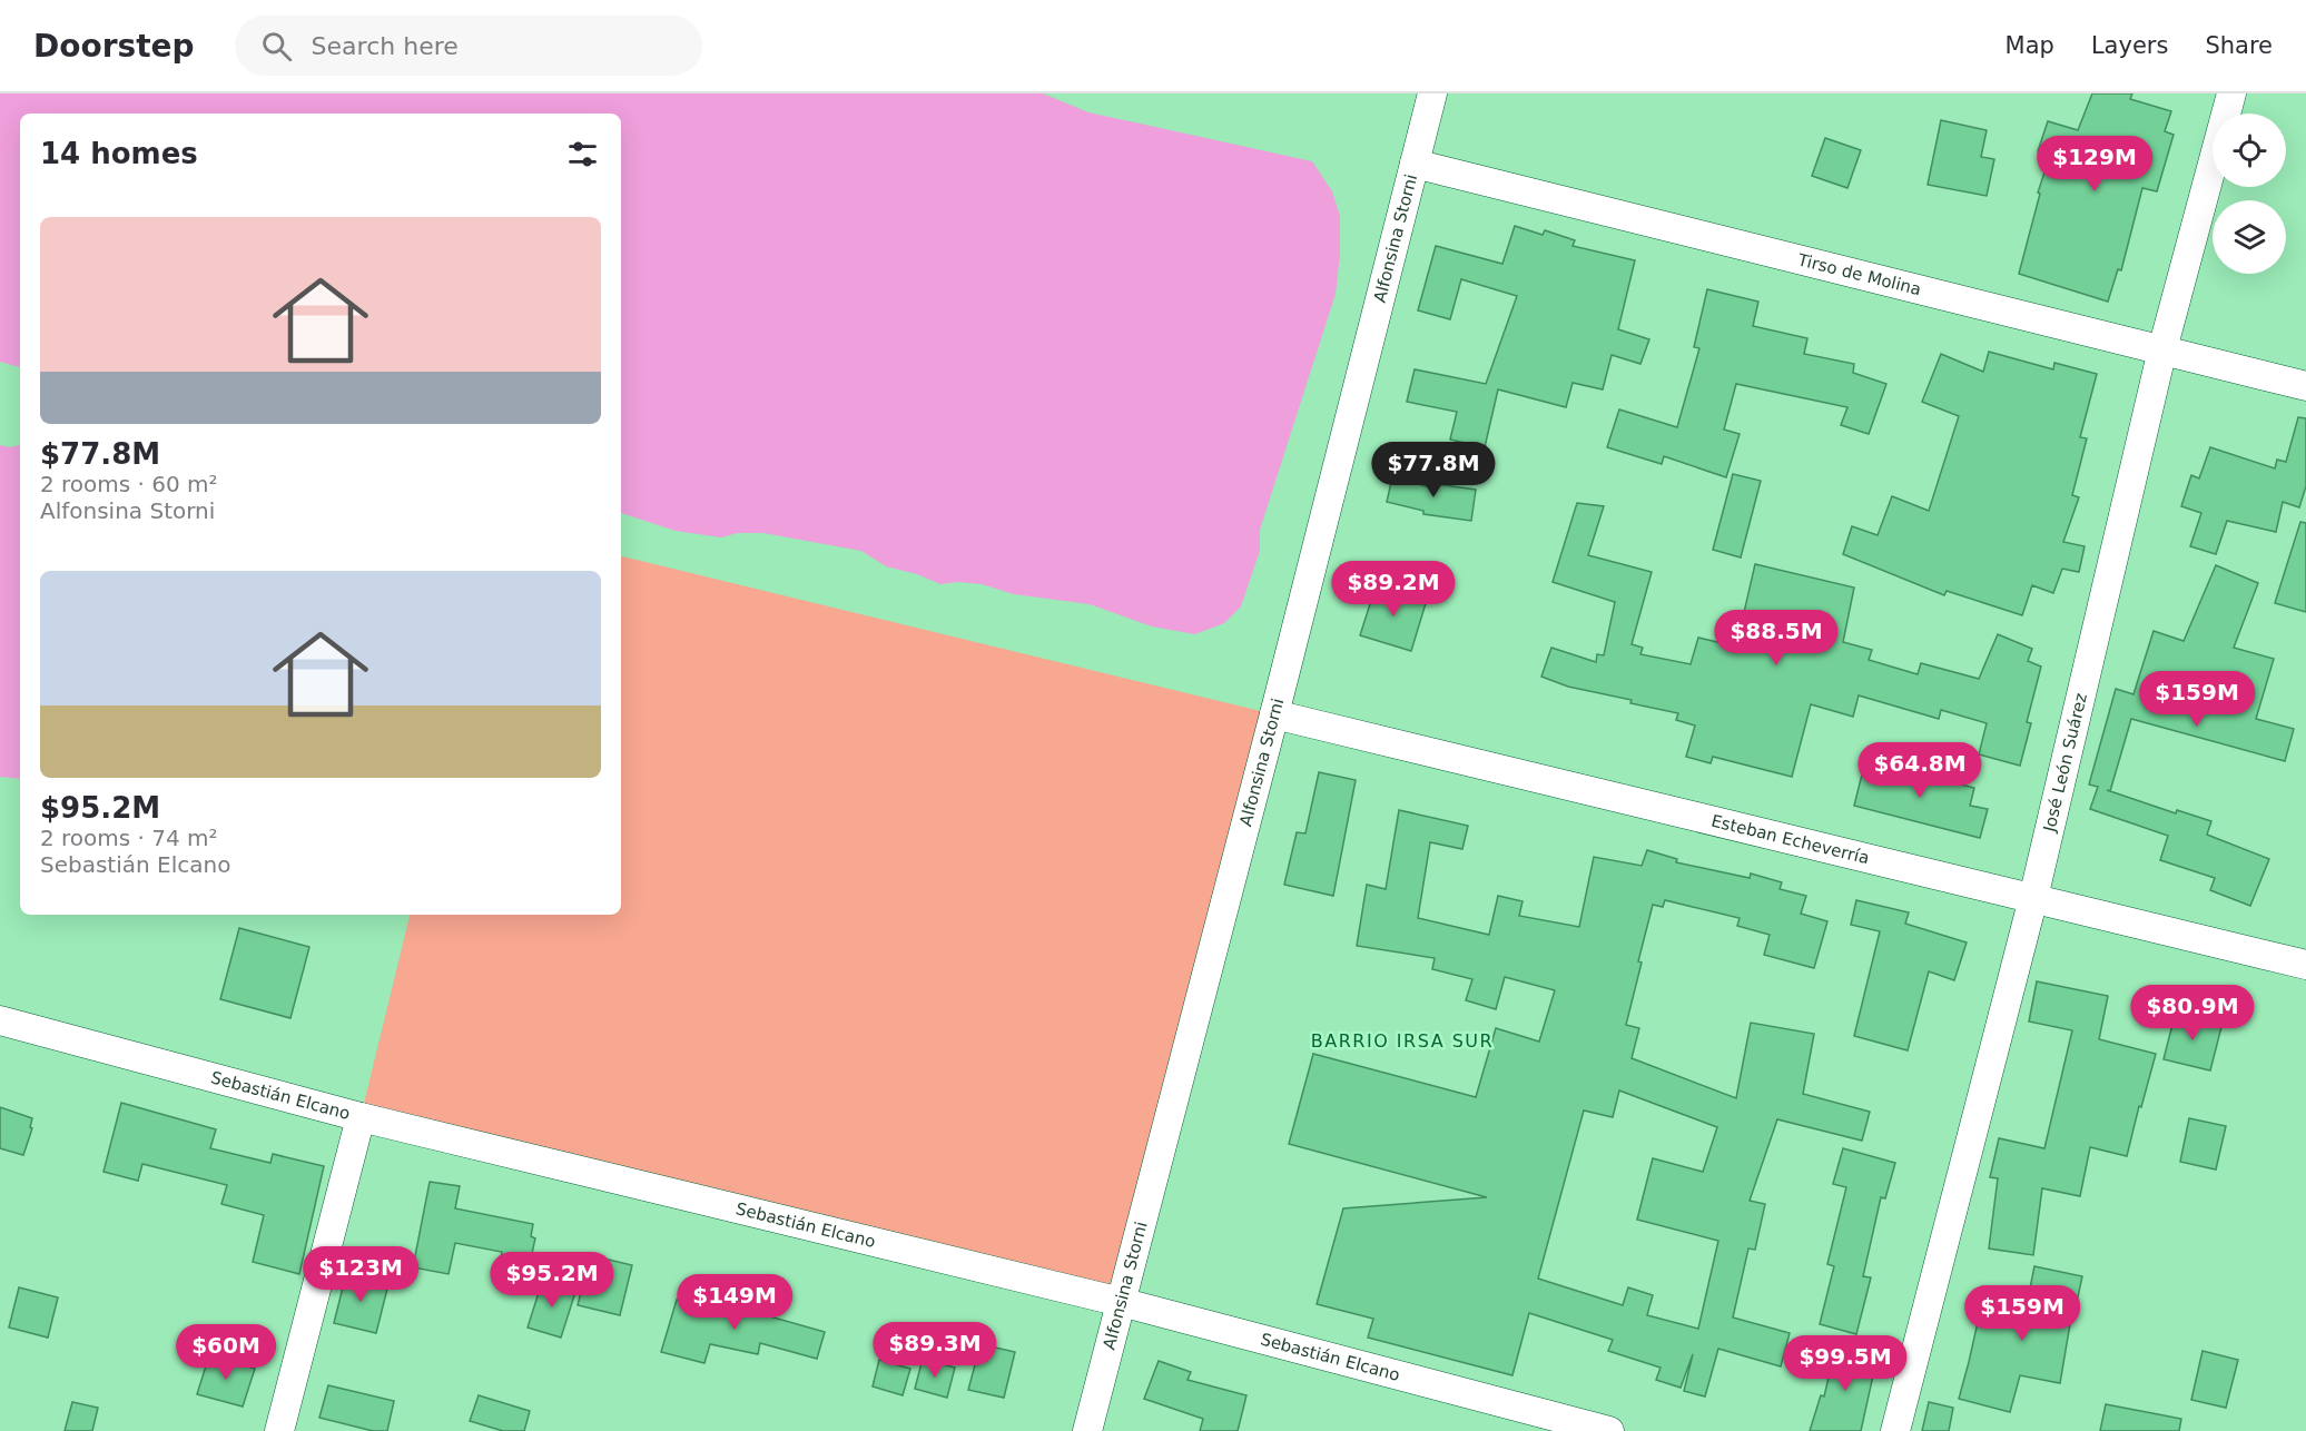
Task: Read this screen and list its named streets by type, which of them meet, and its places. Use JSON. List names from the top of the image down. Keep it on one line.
{"streets":{"street":["Alfonsina Storni","Tirso de Molina","José León Suárez","Esteban Echeverría","Sebastián Elcano"]},"crossings":[["Alfonsina Storni","Tirso de Molina"],["Alfonsina Storni","Esteban Echeverría"],["Alfonsina Storni","Sebastián Elcano"],["Tirso de Molina","José León Suárez"],["José León Suárez","Esteban Echeverría"]],"districts":["BARRIO IRSA SUR"],"page":{"header":"Doorstep","search":"Search here","nav":["Map","Layers","Share"],"heading":"14 homes","price":["$129M","$77.8M","$89.2M","$88.5M","$159M","$64.8M","$80.9M","$123M","$95.2M","$149M","$159M","$89.3M","$60M","$99.5M"],"list":[{"name":"$77.8M","note":"2 rooms · 60 m² · Alfonsina Storni"},{"name":"$95.2M","note":"2 rooms · 74 m² · Sebastián Elcano"}]}}
